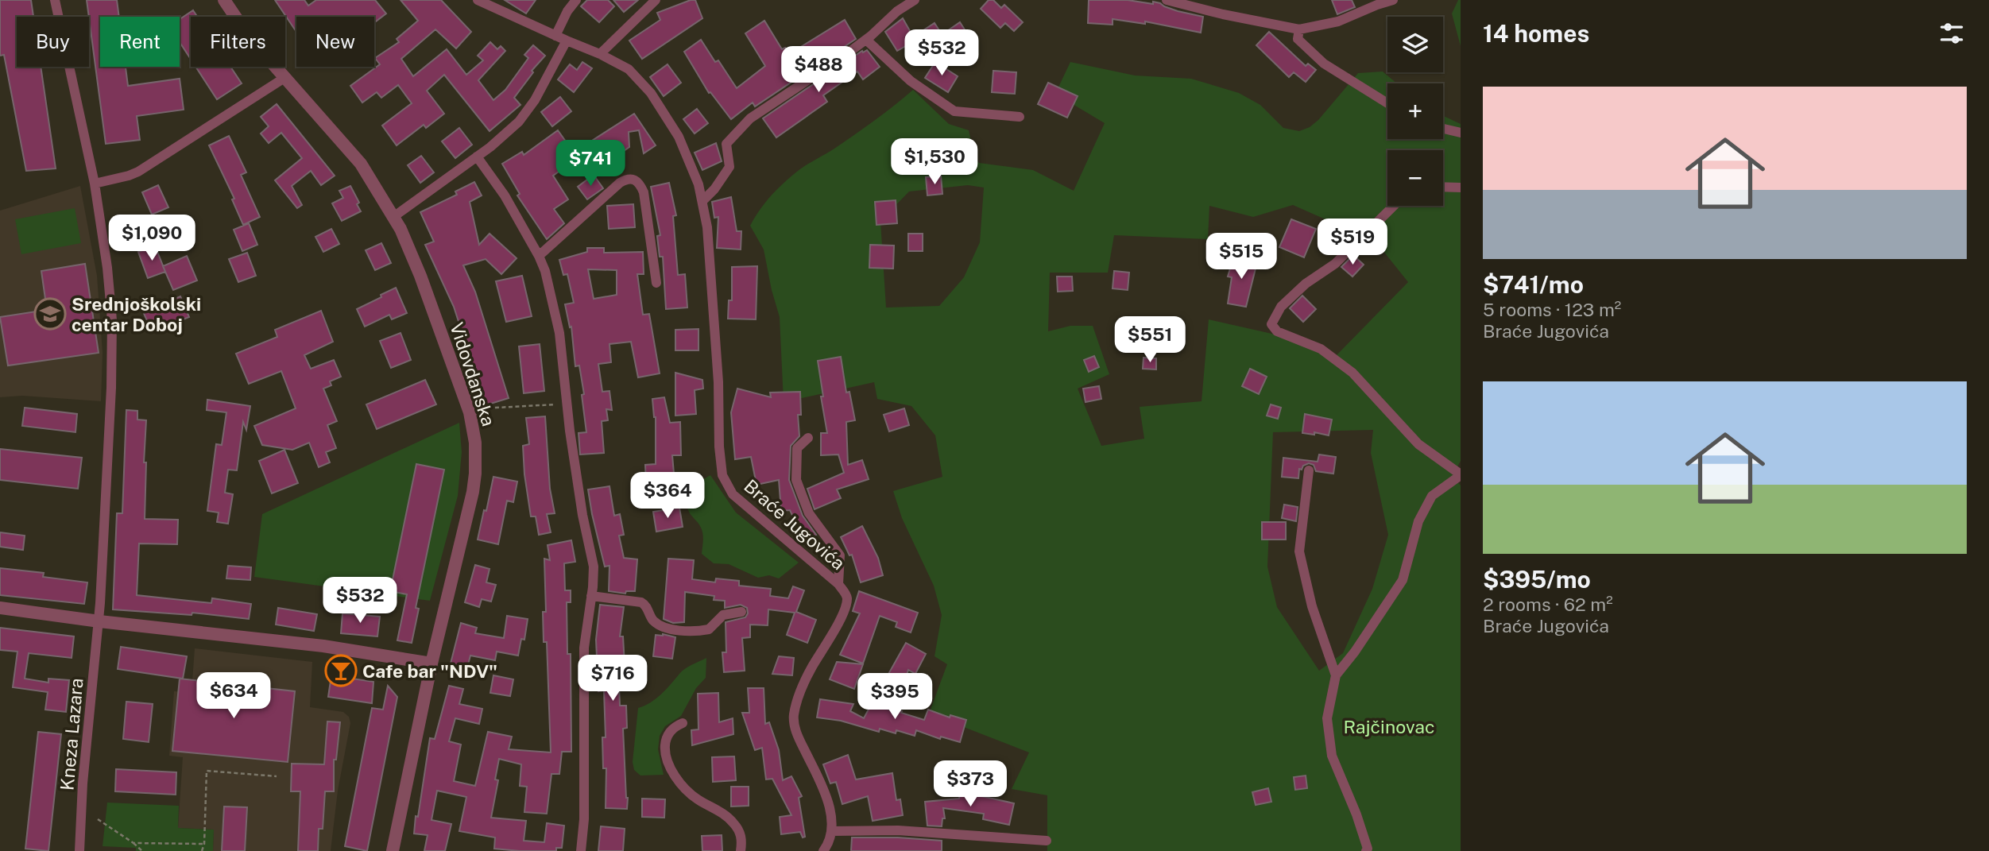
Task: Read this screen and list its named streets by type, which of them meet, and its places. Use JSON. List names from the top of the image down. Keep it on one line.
{"streets":{"street":["Vidovdanska","Braće Jugovića","Kneza Lazara"]},"parks":["Rajčinovac"],"places":{"school or university":["Srednjoškolski centar Doboj"],"bar":["Cafe bar \"NDV\""]},"page":{"heading":"14 homes","map_buttons":["+","−"],"chip":["Buy","Rent","Filters","New"],"price":["$532","$488","$1,530","$741","$1,090","$519","$515","$551","$364","$532","$716","$634","$395","$373"],"list":[{"name":"$741/mo","note":"5 rooms · 123 m² · Braće Jugovića"},{"name":"$395/mo","note":"2 rooms · 62 m² · Braće Jugovića"}]}}
